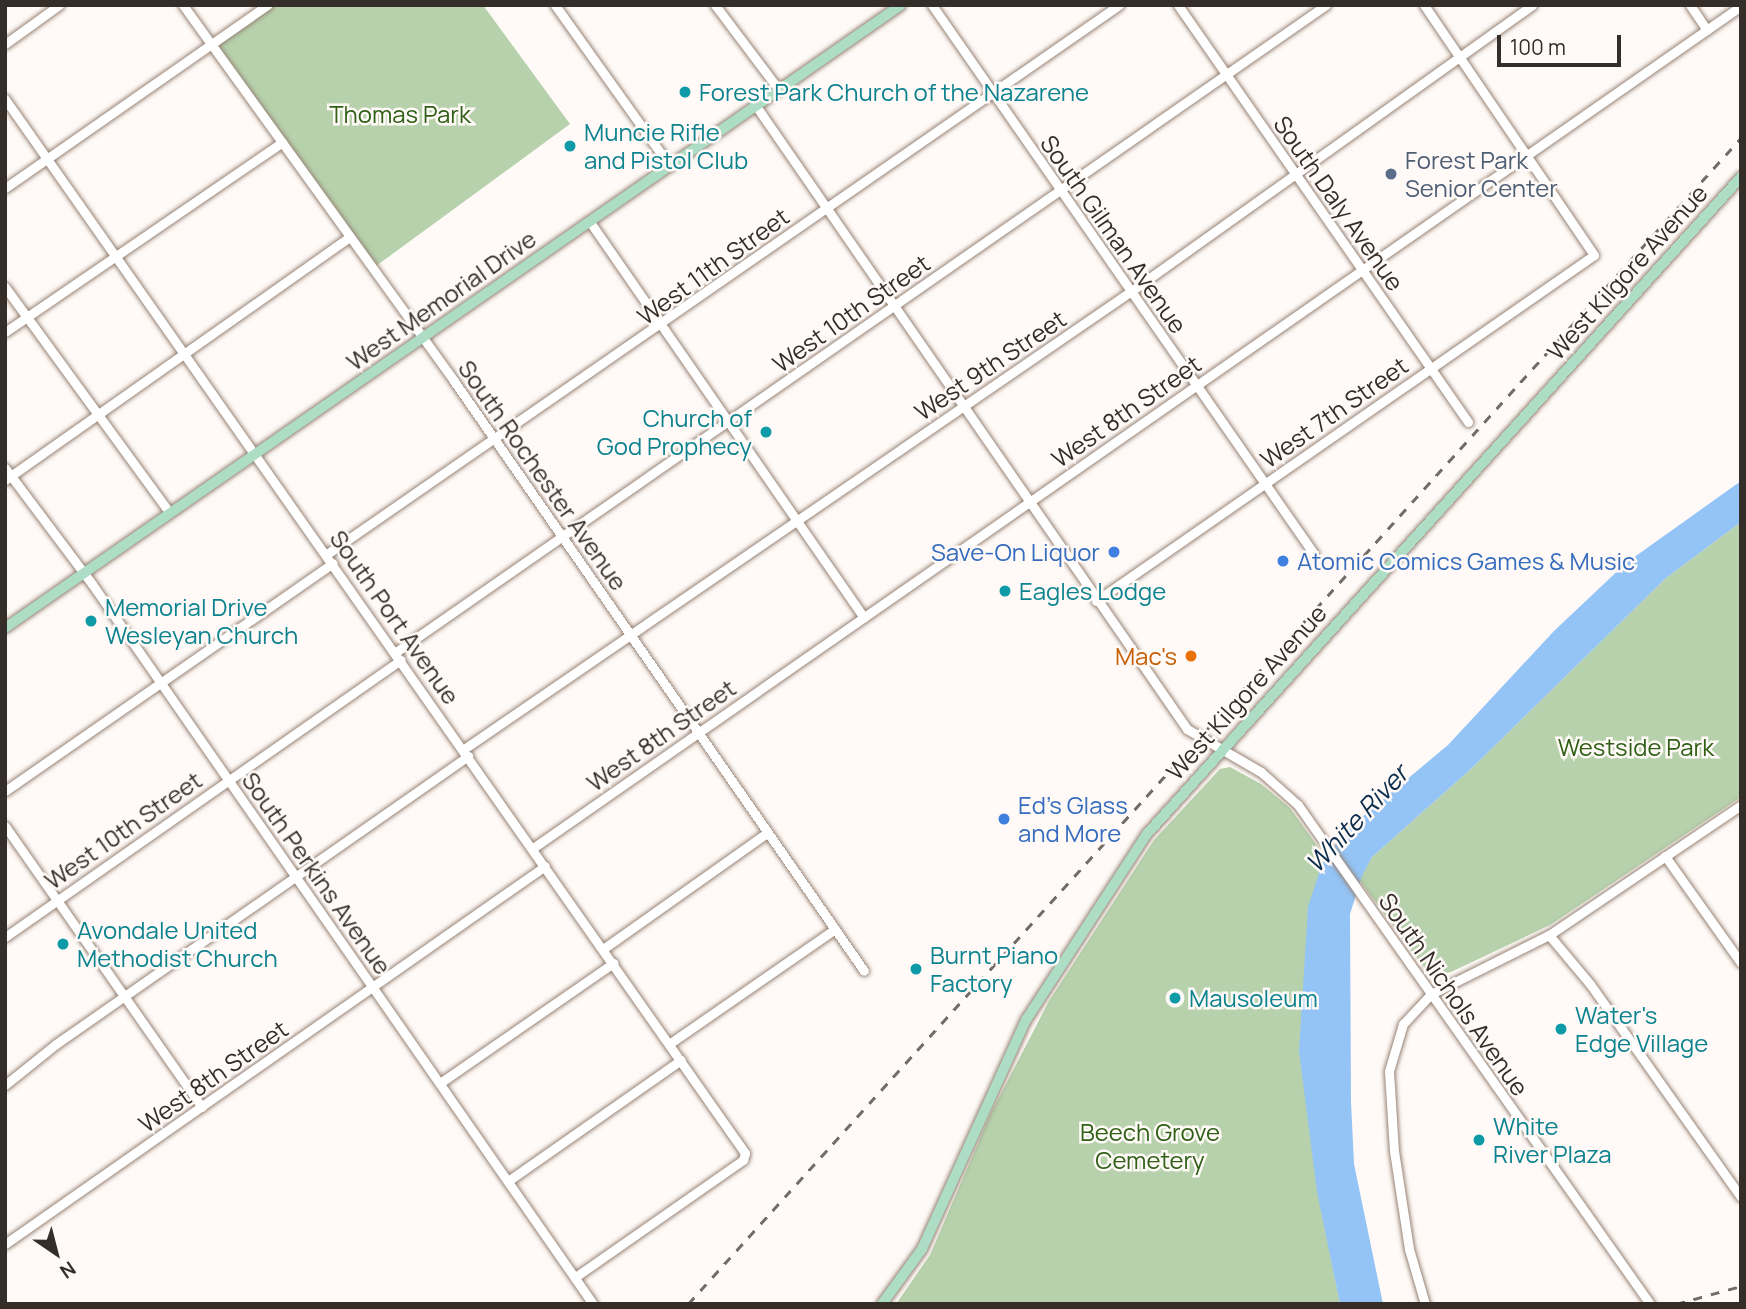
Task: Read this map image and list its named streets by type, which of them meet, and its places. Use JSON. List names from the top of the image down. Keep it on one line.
{"streets":{"main road":["West Kilgore Avenue","West Memorial Drive"],"street":["South Daly Avenue","South Gilman Avenue","West 11th Street","West 10th Street","West 9th Street","West 8th Street","West 7th Street","South Rochester Avenue","South Port Avenue","South Perkins Avenue","South Nichols Avenue"]},"crossings":[["South Daly Avenue","West 10th Street"],["South Daly Avenue","West 9th Street"],["South Daly Avenue","West 8th Street"],["South Daly Avenue","West 7th Street"],["South Gilman Avenue","West 11th Street"],["South Gilman Avenue","West 10th Street"],["South Gilman Avenue","West 9th Street"],["South Gilman Avenue","West 8th Street"],["South Gilman Avenue","West 7th Street"],["West 11th Street","South Rochester Avenue"],["West 11th Street","South Port Avenue"],["West 11th Street","South Perkins Avenue"],["West Kilgore Avenue","South Nichols Avenue"],["West Memorial Drive","South Rochester Avenue"],["West Memorial Drive","South Port Avenue"],["West Memorial Drive","South Perkins Avenue"],["West 10th Street","South Rochester Avenue"],["West 10th Street","South Port Avenue"],["West 10th Street","South Perkins Avenue"],["West 9th Street","South Rochester Avenue"],["West 9th Street","South Port Avenue"],["West 9th Street","South Perkins Avenue"],["West 8th Street","West 7th Street"],["West 8th Street","South Rochester Avenue"],["West 8th Street","South Port Avenue"],["West 8th Street","South Perkins Avenue"],["West 7th Street","South Nichols Avenue"],["South Port Avenue","South Perkins Avenue"]],"water":["White River"],"parks":["Thomas Park","Westside Park","Beech Grove Cemetery"],"places":["Forest Park Church of the Nazarene","Muncie Rifle and Pistol Club","Forest Park Senior Center","Church of God Prophecy","Save-On Liquor","Atomic Comics Games & Music","Eagles Lodge","Memorial Drive Wesleyan Church","Mac's","Ed's Glass and More","Avondale United Methodist Church","Burnt Piano Factory","Mausoleum","Water's Edge Village","White River Plaza"],"scale_bar":"100 m","north":"bottom right"}
